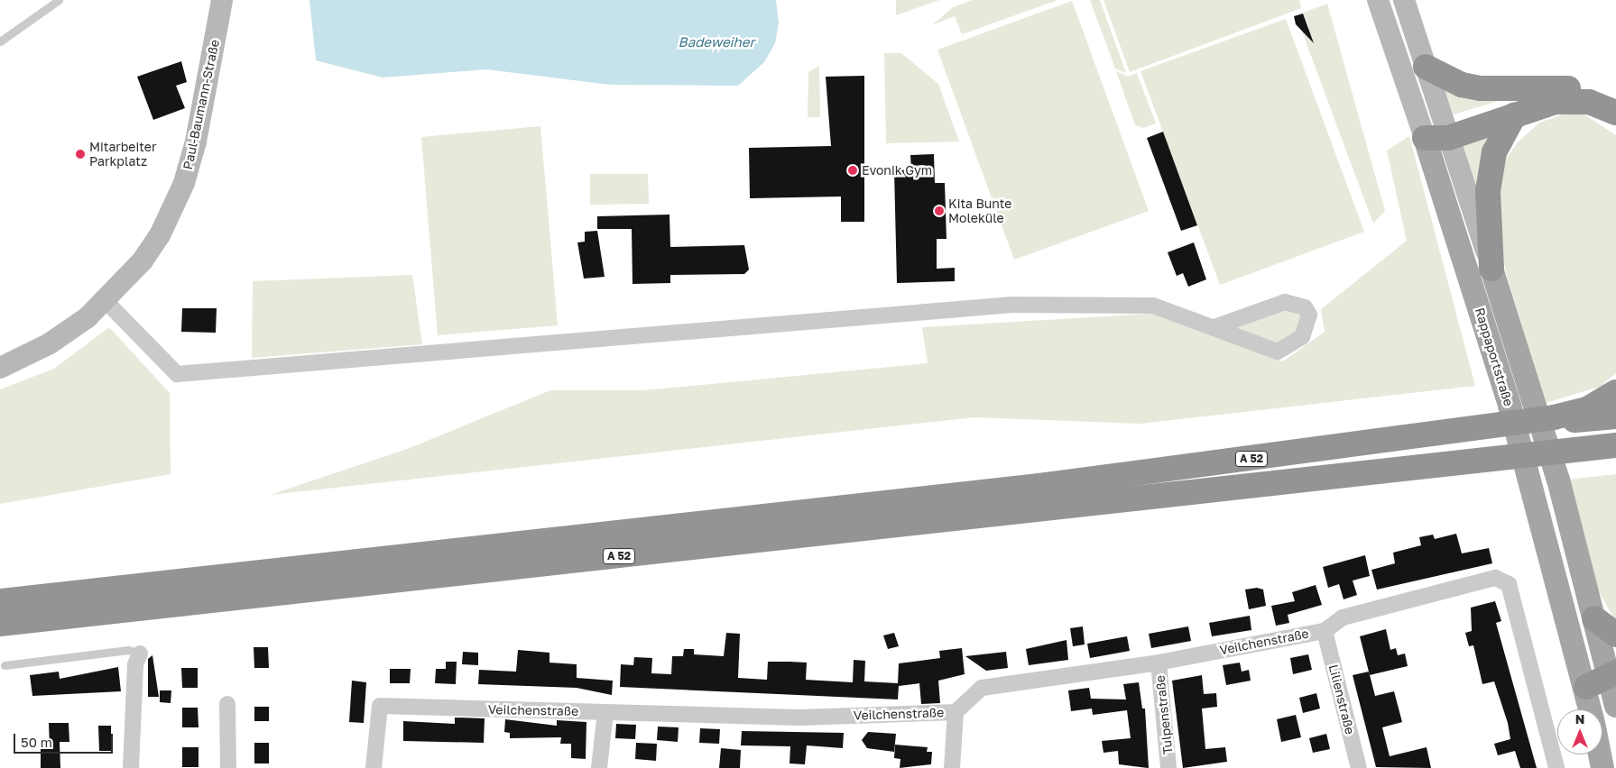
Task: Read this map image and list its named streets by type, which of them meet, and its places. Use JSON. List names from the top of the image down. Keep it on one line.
{"streets":{"highway":["A 52"],"main road":["Paul-Baumann-Straße","Rappaportstraße"],"street":["Veilchenstraße","Lilienstraße","Tulpenstraße"]},"crossings":[["Veilchenstraße","Lilienstraße"],["Veilchenstraße","Tulpenstraße"]],"water":["Badeweiher"],"places":["Mitarbeiter Parkplatz","Evonik Gym","Kita Bunte Moleküle"],"scale_bar":"50 m","north":"top"}
